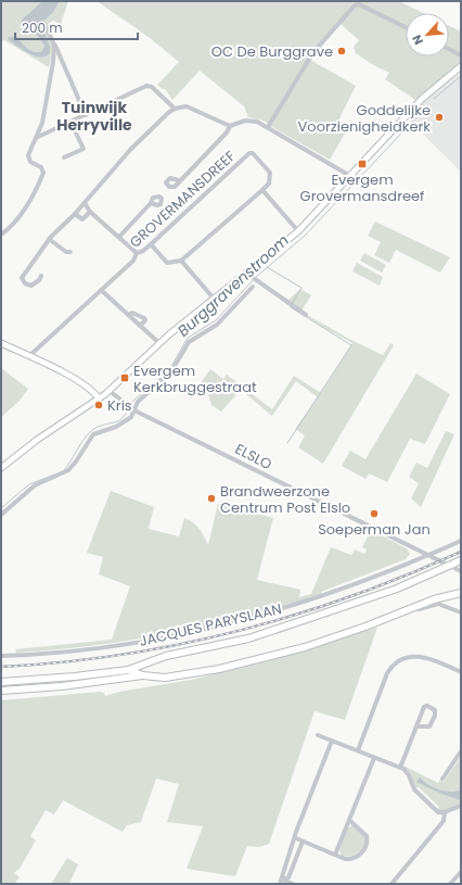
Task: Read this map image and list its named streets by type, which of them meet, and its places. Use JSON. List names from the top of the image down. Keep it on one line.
{"streets":{"highway":["JACQUES PARYSLAAN"],"street":["GROVERMANSDREEF","ELSLO"]},"crossings":[["ELSLO","JACQUES PARYSLAAN"]],"districts":["Tuinwijk Herryville"],"water":["Burggravenstroom"],"places":{"other":["OC De Burggrave","Goddelijke Voorzienigheidkerk","Kris","Brandweerzone Centrum Post Elslo","Soeperman Jan"],"transit":["Evergem Grovermansdreef","Evergem Kerkbruggestraat"]},"scale_bar":"200 m","north":"bottom left"}
